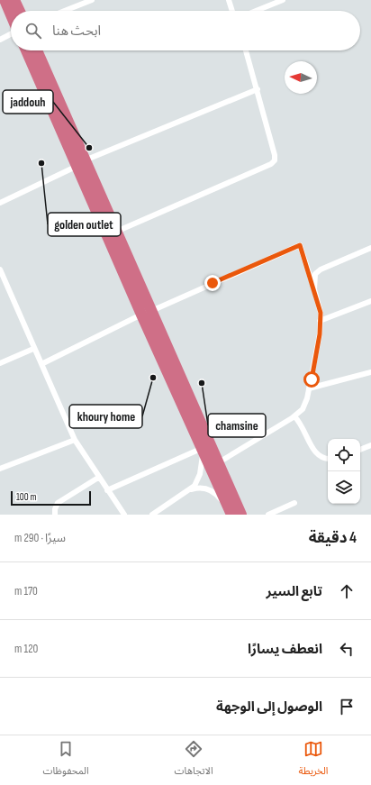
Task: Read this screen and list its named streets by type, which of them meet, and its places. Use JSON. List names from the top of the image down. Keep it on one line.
{"places":["jaddouh","golden outlet","khoury home","chamsine"],"scale_bar":"100 m","north":"left","page":{"search":"ابحث هنا","scale":"100 m","heading":["4 دقيقة","سيرًا · 290 m"],"list":[["تابع السير","170 m"],["انعطف يسارًا","120 m"],"الوصول إلى الوجهة"],"nav":["الخريطة","الاتجاهات","المحفوظات"]}}
